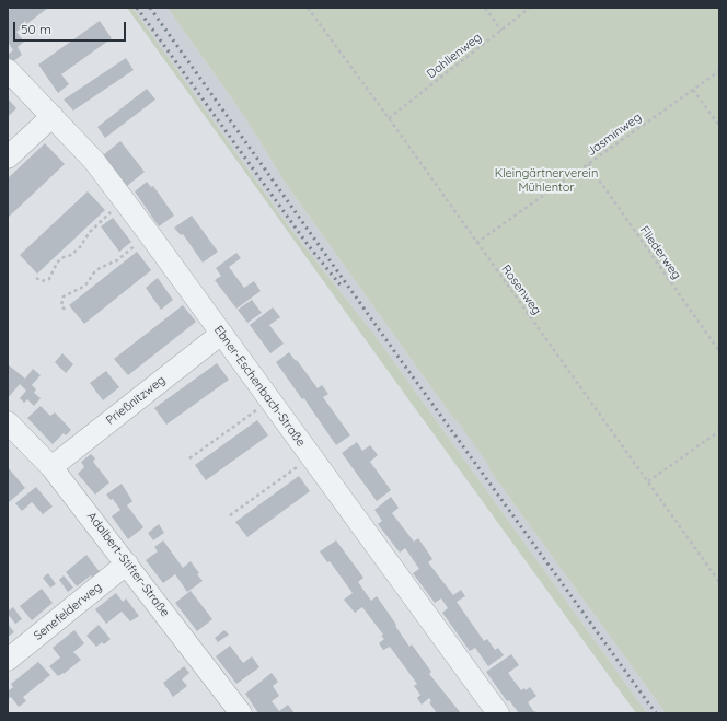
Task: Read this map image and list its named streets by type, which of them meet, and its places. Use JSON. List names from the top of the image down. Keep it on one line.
{"streets":{"street":["Ebner-Eschenbach-Straße","Prießnitzweg","Adalbert-Stifter-Straße","Senefelderweg"],"path":["Dahlienweg","Jasminweg","Fliederweg","Rosenweg"]},"crossings":[["Dahlienweg","Rosenweg"],["Jasminweg","Fliederweg"],["Jasminweg","Rosenweg"],["Ebner-Eschenbach-Straße","Prießnitzweg"],["Prießnitzweg","Adalbert-Stifter-Straße"],["Adalbert-Stifter-Straße","Senefelderweg"]],"parks":["Kleingärtnerverein Mühlentor"],"scale_bar":"50 m"}
